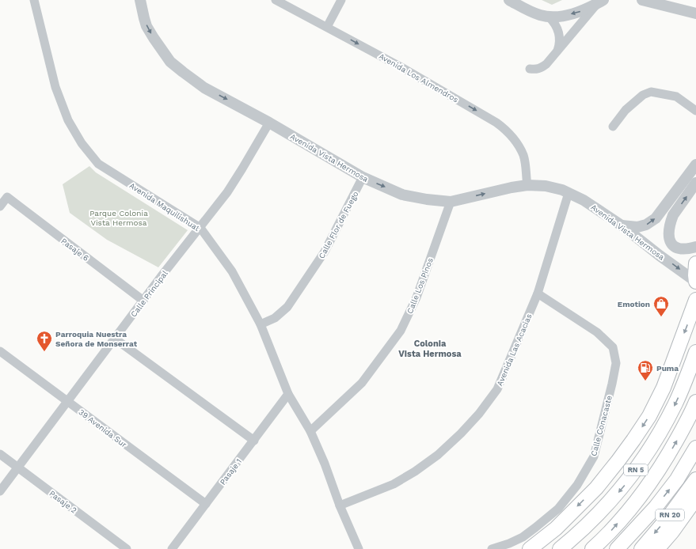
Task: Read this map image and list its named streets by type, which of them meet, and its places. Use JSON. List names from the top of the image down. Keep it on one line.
{"streets":{"highway":["RN 5","RN 20"],"street":["Avenida Los Almendros","Avenida Vista Hermosa","Avenida Maquilishuat","Calle Flor de Fuego","Pasaje 6","Calle Los Pinos","Calle Principal","Avenida Las Acacias","Calle Conacaste","39 Avenida Sur","Pasaje 1","Pasaje 2"]},"crossings":[["Avenida Los Almendros","Avenida Vista Hermosa"],["Avenida Vista Hermosa","Calle Flor de Fuego"],["Avenida Vista Hermosa","Calle Los Pinos"],["Avenida Vista Hermosa","Calle Principal"],["Avenida Vista Hermosa","Avenida Las Acacias"],["Avenida Maquilishuat","Calle Flor de Fuego"],["Avenida Maquilishuat","Calle Los Pinos"],["Avenida Maquilishuat","Calle Principal"],["Avenida Maquilishuat","Avenida Las Acacias"],["Avenida Maquilishuat","Pasaje 1"],["Pasaje 6","Calle Principal"],["Calle Principal","39 Avenida Sur"],["Calle Principal","Pasaje 2"],["Avenida Las Acacias","Calle Conacaste"],["39 Avenida Sur","Pasaje 1"]],"one_way":["Avenida Los Almendros","Avenida Vista Hermosa"],"districts":["Colonia Vista Hermosa"],"parks":["Parque Colonia Vista Hermosa"],"places":{"shop":["Emotion"],"church":["Parroquia Nuestra Señora de Monserrat"],"fuel station":["Puma"]}}
